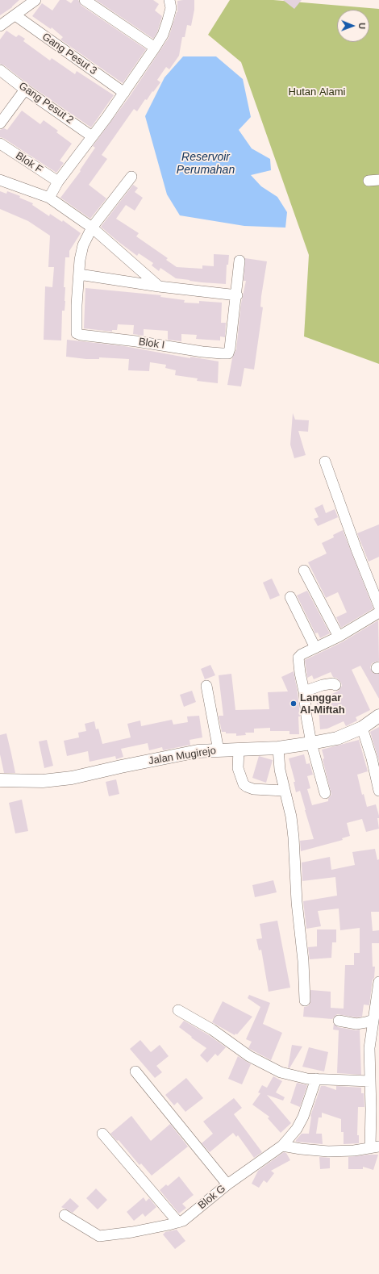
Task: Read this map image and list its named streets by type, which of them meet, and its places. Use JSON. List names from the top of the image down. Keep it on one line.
{"streets":{"street":["Gang Pesut 3","Gang Pesut 2","Blok F","Blok I","Jalan Mugirejo","Blok G"]},"water":["Reservoir Perumahan"],"parks":["Hutan Alami"],"places":["Langgar Al-Miftah"],"north":"right"}
